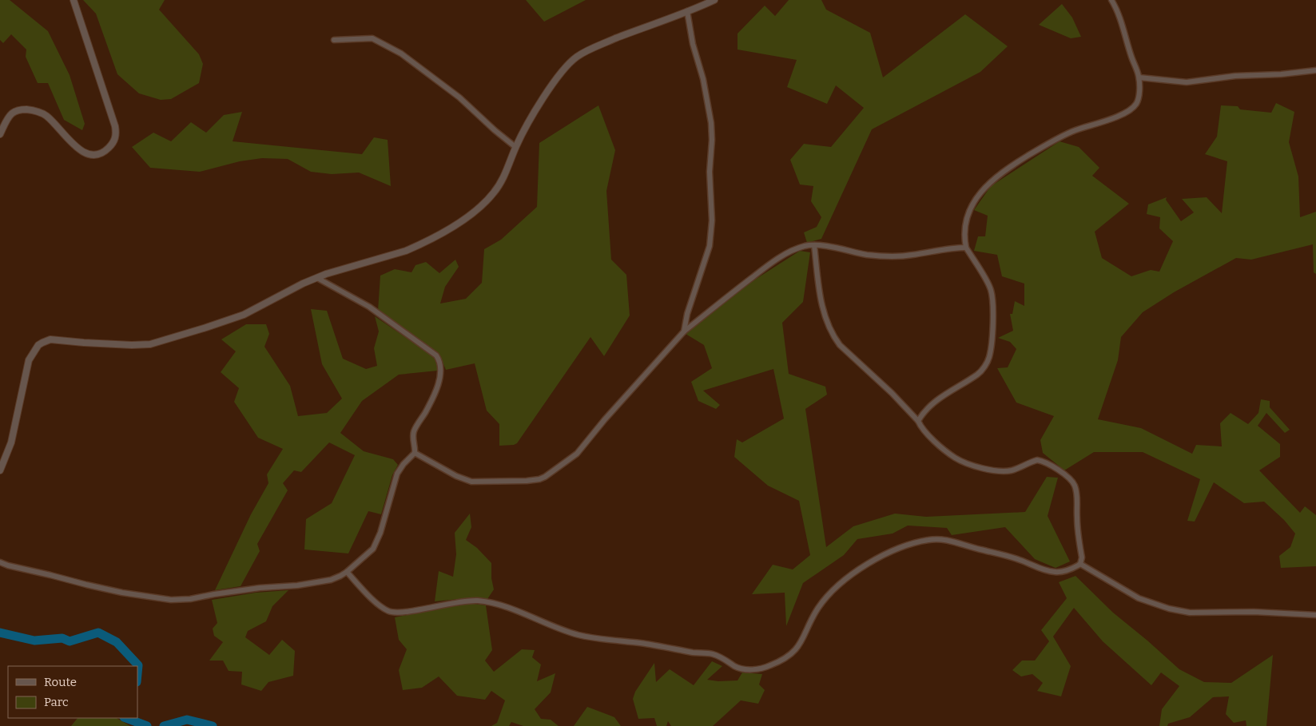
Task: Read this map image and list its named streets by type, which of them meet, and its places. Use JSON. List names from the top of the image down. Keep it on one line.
{"legend":["Route","Parc"]}
